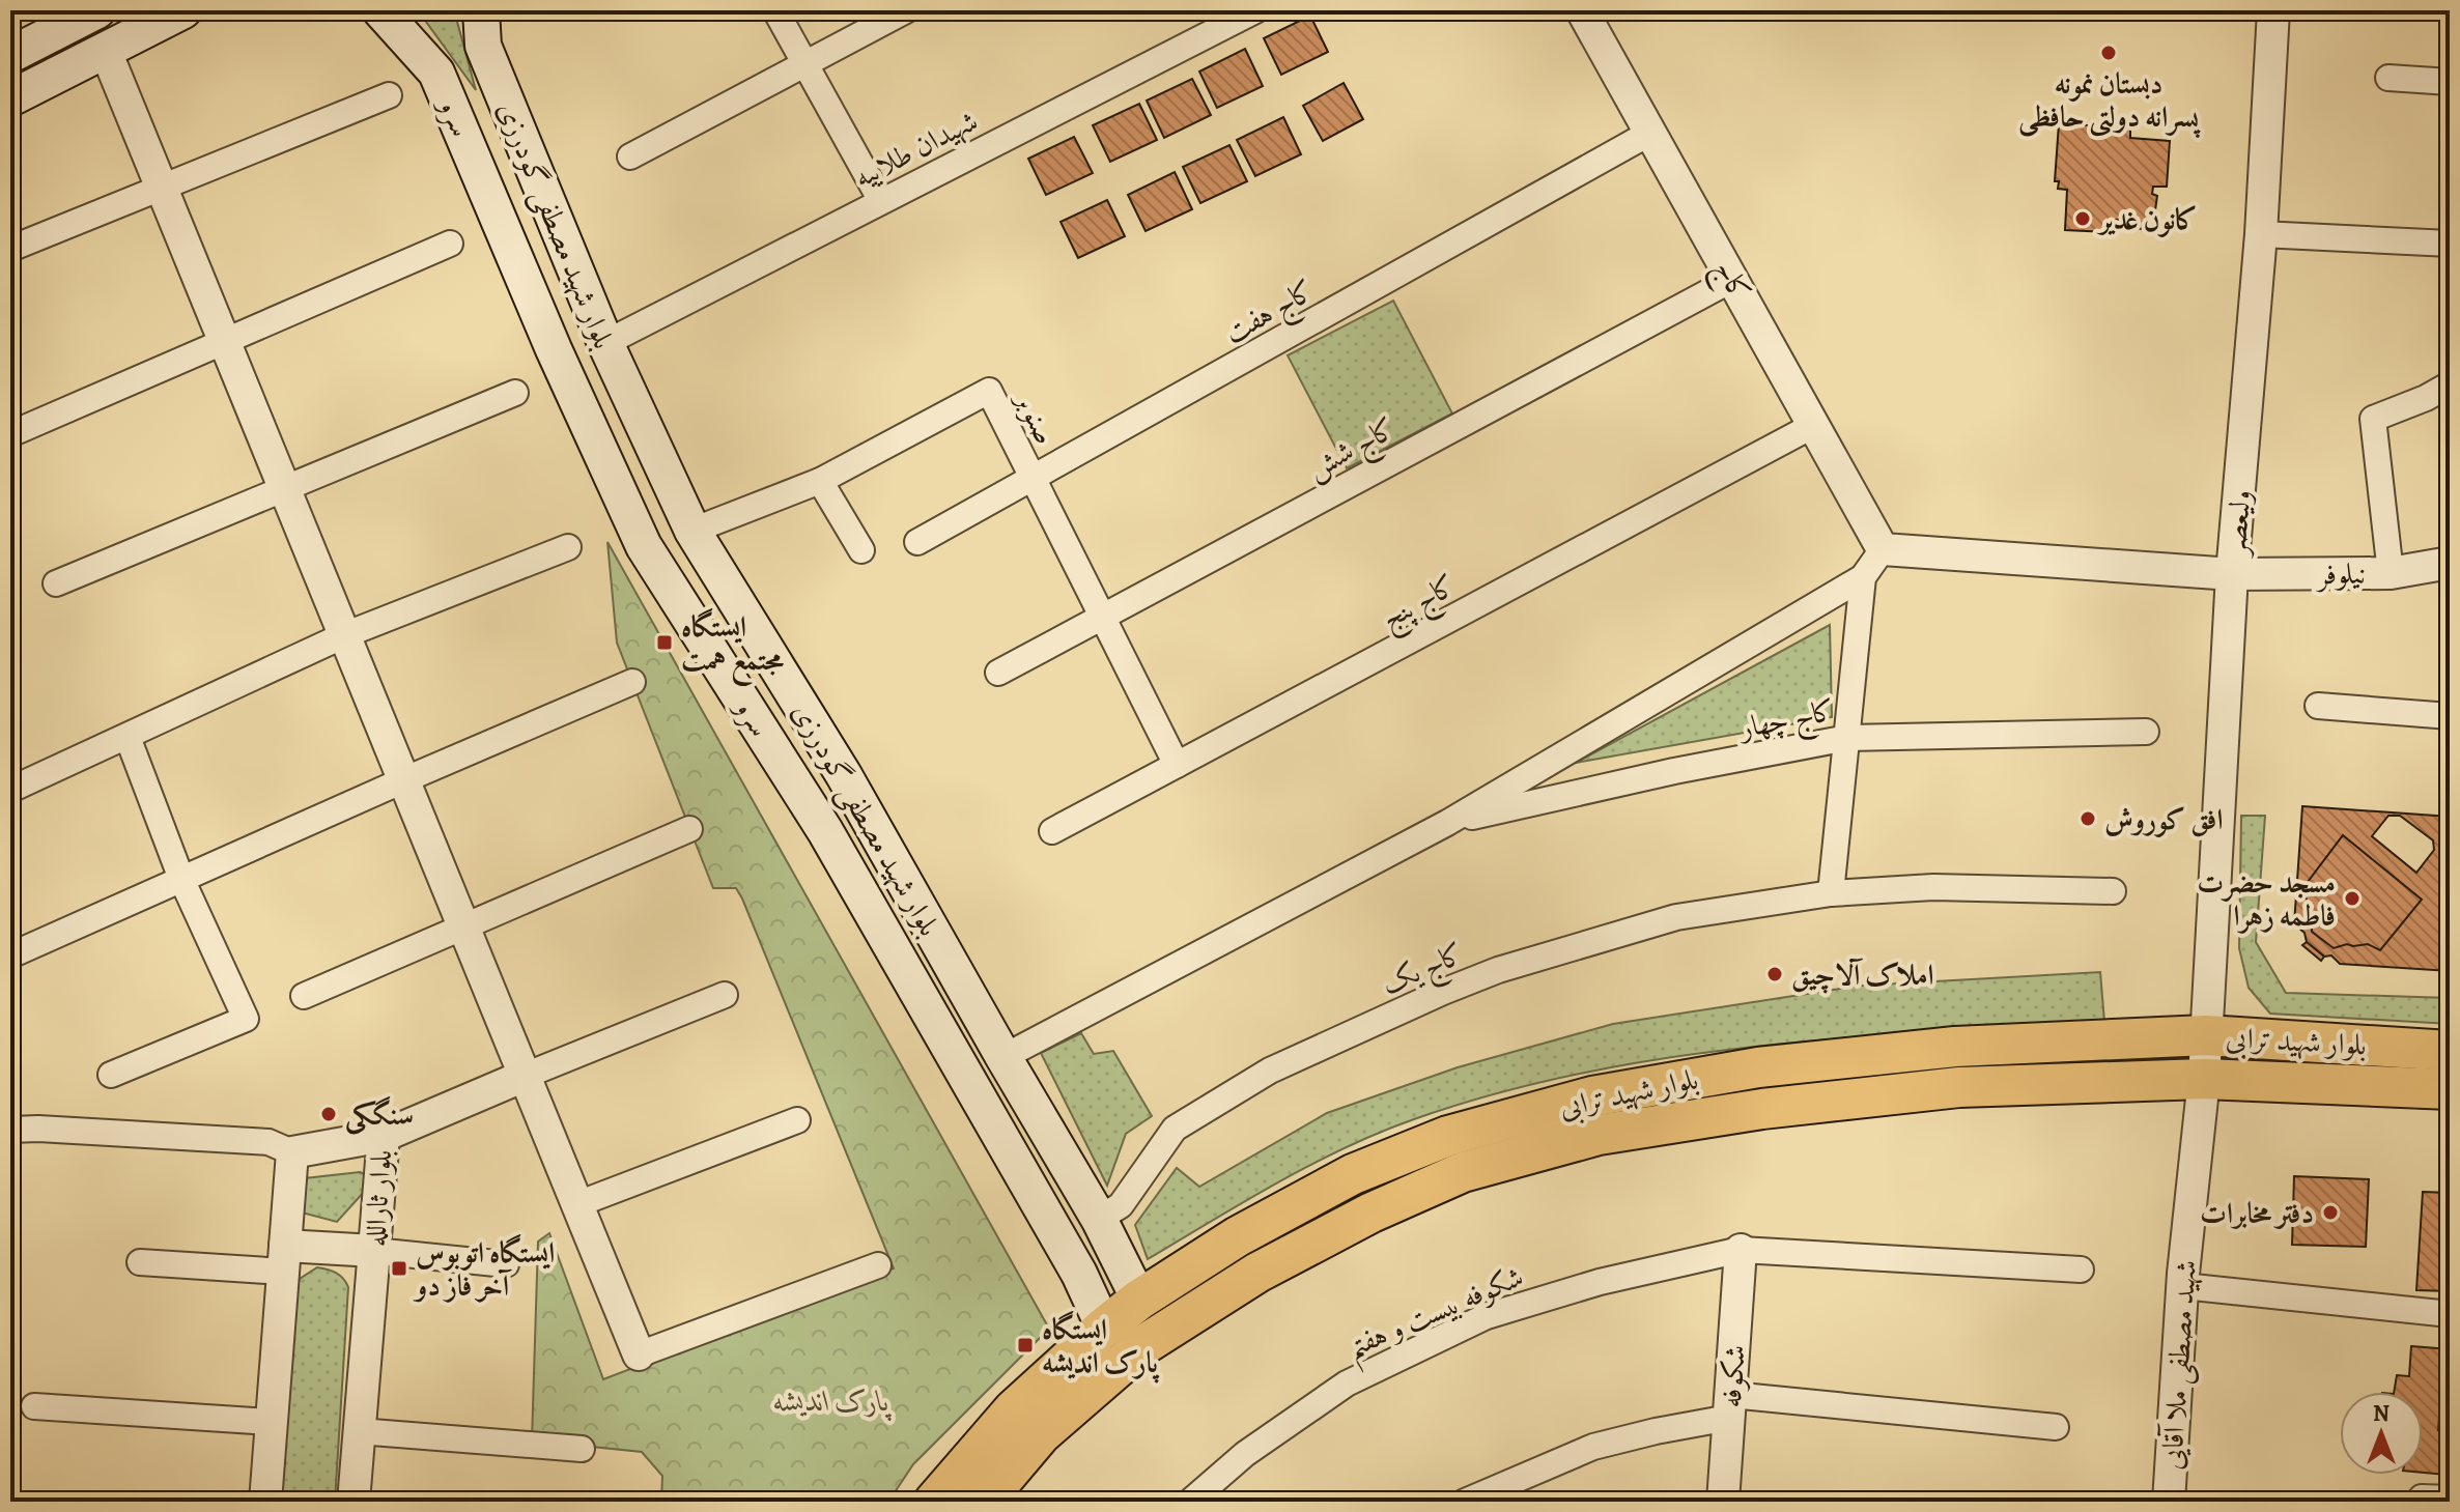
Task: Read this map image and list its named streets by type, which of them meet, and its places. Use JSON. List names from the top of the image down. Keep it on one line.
{"streets":{"main road":["سرو","بلوار شهید مصطفی گودرزی","بلوار شهید ترابی"],"street":["شهیدان طلاییه","کاج","کاج هفت","صنوبر","کاج شش","ولیعصر","نیلوفر","کاج پنج","کاج چهار","کاج یک","بلوار ثارالله","شکوفه بیست و هفتم","شهید مصطفی ملا آقایی","شکوفه"]},"crossings":[["سرو","بلوار شهید ترابی"],["شهیدان طلاییه","بلوار شهید مصطفی گودرزی"],["بلوار شهید مصطفی گودرزی","صنوبر"],["بلوار شهید مصطفی گودرزی","کاج یک"],["بلوار شهید مصطفی گودرزی","بلوار شهید ترابی"],["کاج","کاج هفت"],["کاج","کاج شش"],["کاج","کاج پنج"],["کاج هفت","صنوبر"],["صنوبر","کاج شش"],["صنوبر","کاج پنج"],["ولیعصر","نیلوفر"],["ولیعصر","بلوار شهید ترابی"],["ولیعصر","شهید مصطفی ملا آقایی"],["بلوار شهید ترابی","شهید مصطفی ملا آقایی"],["شکوفه بیست و هفتم","شکوفه"]],"parks":["پارک اندیشه"],"places":{"other":["دبستان نمونه پسرانه دولتی حافظی","کانون غدیر","افق کوروش","مسجد حضرت فاطمه زهرا","املاک آلاچیق","سنگکی","دفتر مخابرات"],"transit":["ایستگاه مجتمع همت","ایستگاه اتوبوس آخر فاز دو","ایستگاه پارک اندیشه"]},"north":"top"}
